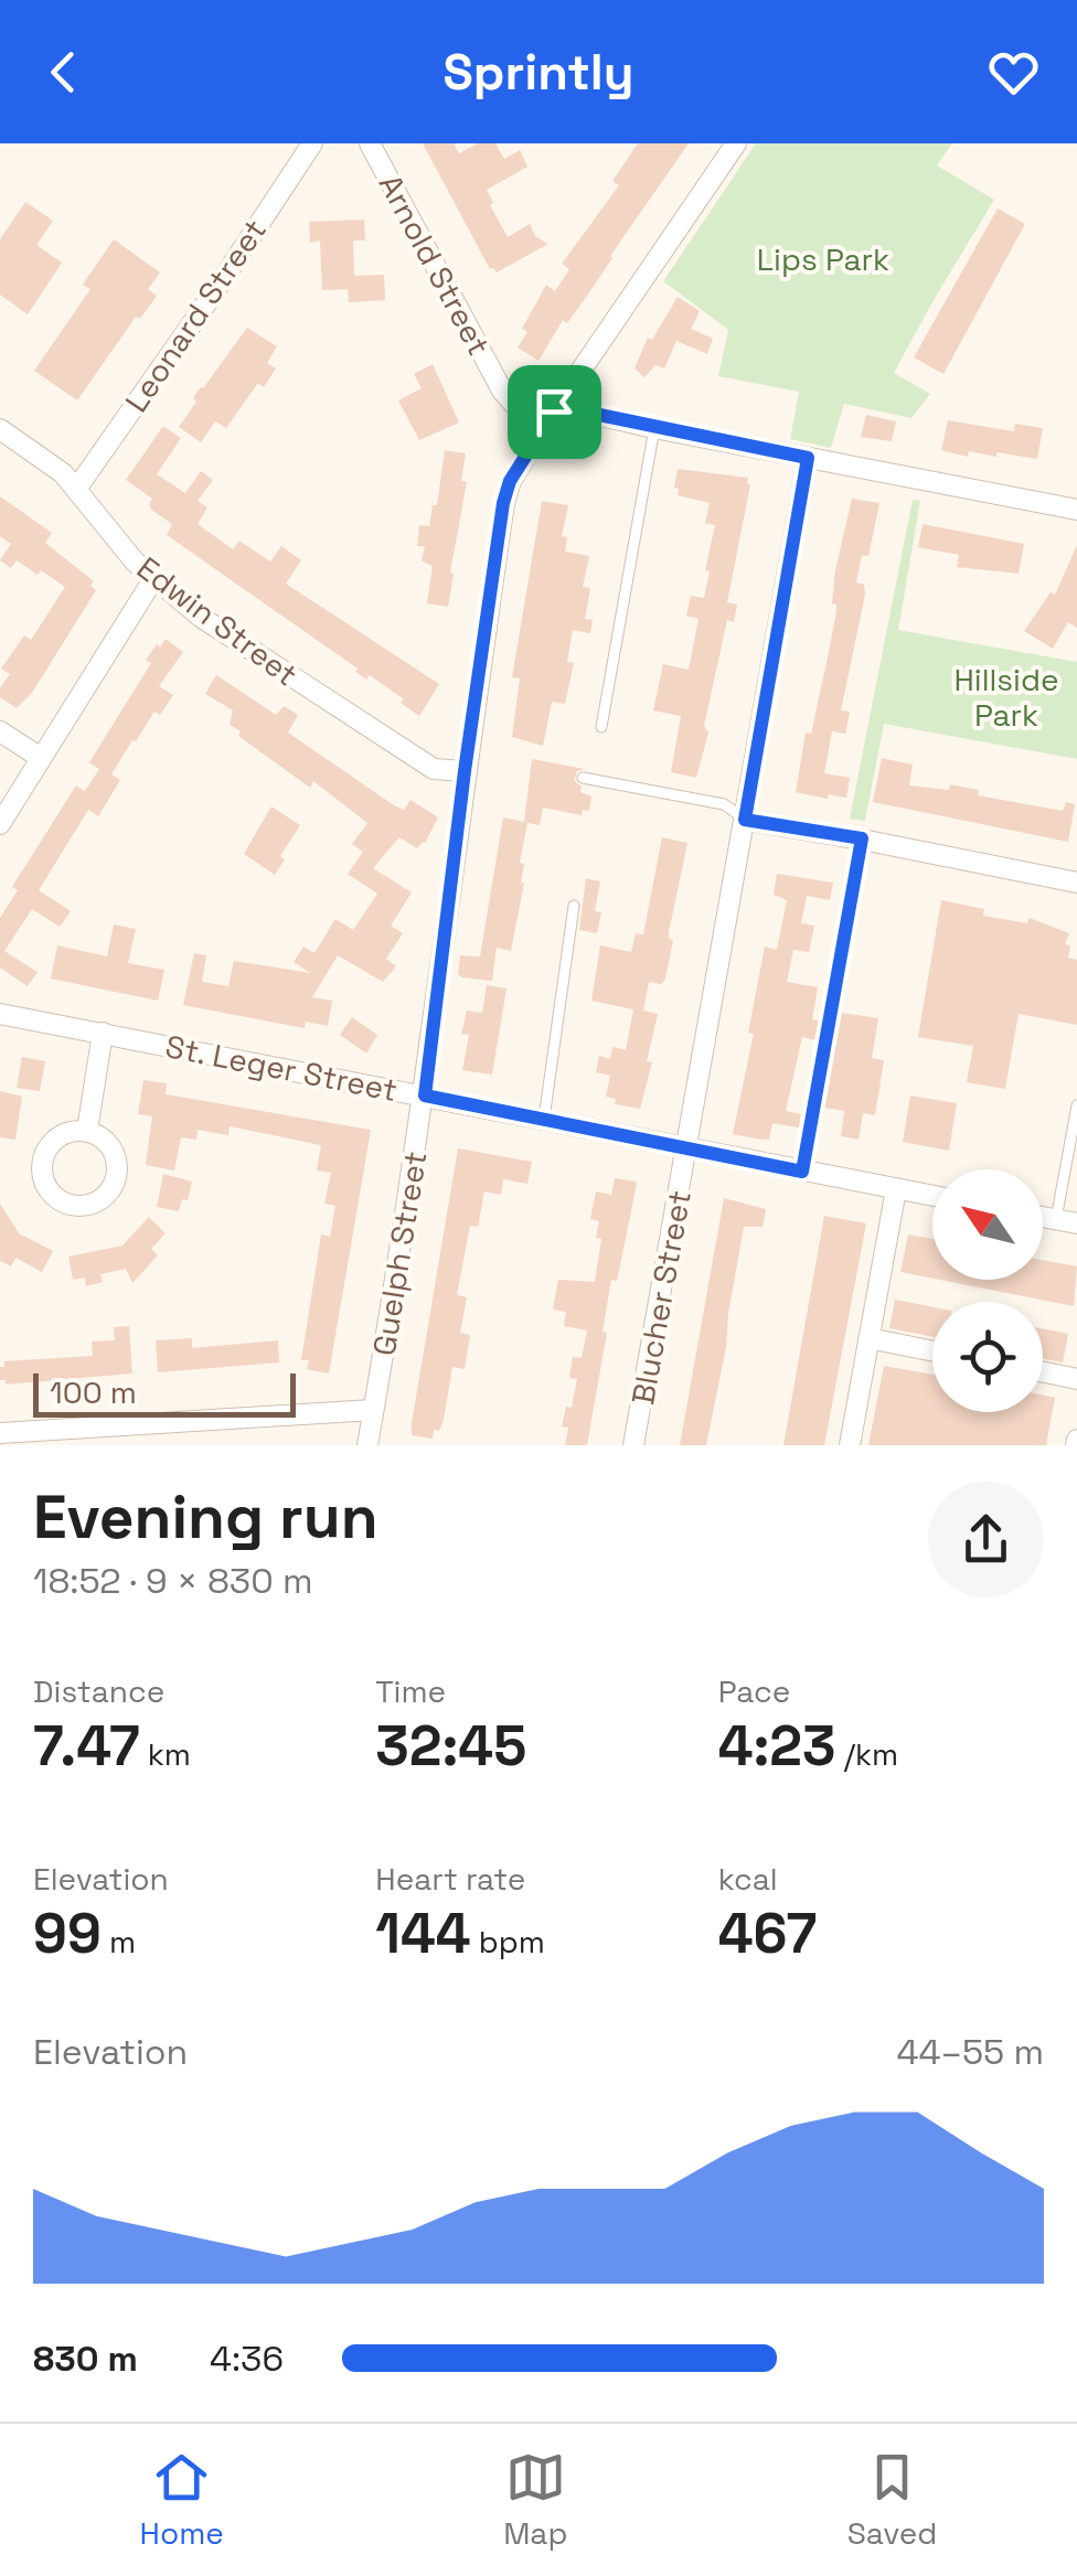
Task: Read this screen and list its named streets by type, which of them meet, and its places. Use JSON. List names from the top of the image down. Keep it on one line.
{"streets":{"street":["Arnold Street","Leonard Street","Edwin Street","St. Leger Street","Guelph Street","Blucher Street"]},"crossings":[["Arnold Street","Guelph Street"],["Arnold Street","Blucher Street"],["Leonard Street","Edwin Street"],["Edwin Street","Guelph Street"],["St. Leger Street","Guelph Street"],["St. Leger Street","Blucher Street"]],"parks":["Lips Park","Hillside Park"],"scale_bar":"100 m","north":"top left","page":{"header":"Sprintly","scale":"100 m","heading":["Evening run","18:52 · 9 × 830 m"],"stats":[["Distance","7.47 km"],["Time","32:45"],["Pace","4:23 /km"],["Elevation","99 m"],["Heart rate","144 bpm"],["kcal","467"]],"chart":["Elevation","44–55 m"],"list":[{"name":"830 m","note":"4:36"}],"tabs":["Home","Map","Saved"]}}
